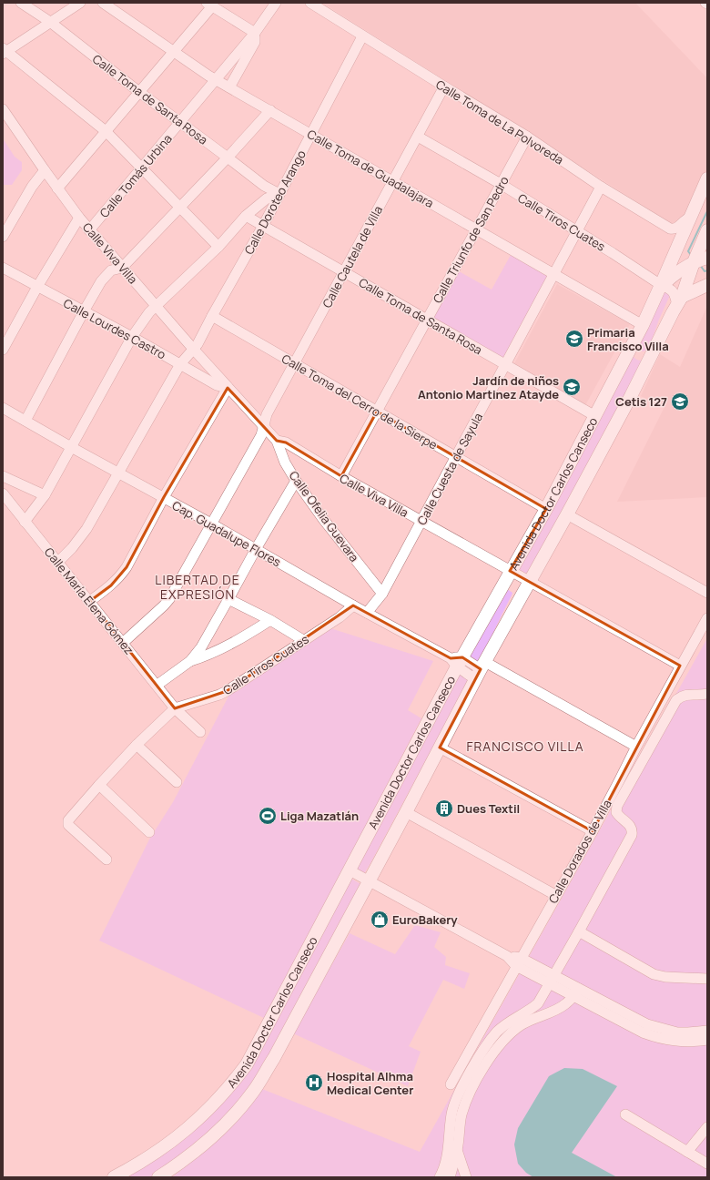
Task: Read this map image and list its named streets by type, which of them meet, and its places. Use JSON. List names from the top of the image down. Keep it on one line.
{"streets":{"main road":["Avenida Doctor Carlos Canseco"],"street":["Calle Toma de Santa Rosa","Calle Toma de La Polvoreda","Calle Toma de Guadalajara","Calle Tomás Urbina","Calle Doroteo Arango","Calle Tiros Cuates","Calle Triunfo de San Pedro","Calle Viva Villa","Calle Cautela de Villa","Calle Lourdes Castro","Calle Toma del Cerro de la Sierpe","Calle Cuesta de Sayula","Calle Ofelia Guevara","Cap. Guadalupe Flores","Calle María Elena Gómez","Calle Dorados de Villa"]},"crossings":[["Calle Toma de Santa Rosa","Calle Tomás Urbina"],["Calle Toma de Santa Rosa","Calle Doroteo Arango"],["Calle Toma de Santa Rosa","Calle Triunfo de San Pedro"],["Calle Toma de Santa Rosa","Calle Cautela de Villa"],["Calle Toma de Santa Rosa","Calle Cuesta de Sayula"],["Calle Toma de Santa Rosa","Avenida Doctor Carlos Canseco"],["Calle Toma de La Polvoreda","Calle Doroteo Arango"],["Calle Toma de La Polvoreda","Calle Triunfo de San Pedro"],["Calle Toma de La Polvoreda","Calle Cautela de Villa"],["Calle Toma de La Polvoreda","Calle Cuesta de Sayula"],["Calle Toma de La Polvoreda","Avenida Doctor Carlos Canseco"],["Calle Toma de Guadalajara","Calle Tomás Urbina"],["Calle Toma de Guadalajara","Calle Doroteo Arango"],["Calle Toma de Guadalajara","Calle Triunfo de San Pedro"],["Calle Toma de Guadalajara","Calle Cautela de Villa"],["Calle Toma de Guadalajara","Calle Cuesta de Sayula"],["Calle Toma de Guadalajara","Avenida Doctor Carlos Canseco"],["Calle Tomás Urbina","Calle Viva Villa"],["Calle Doroteo Arango","Calle Viva Villa"],["Calle Doroteo Arango","Calle Lourdes Castro"],["Calle Doroteo Arango","Calle Toma del Cerro de la Sierpe"],["Calle Doroteo Arango","Cap. Guadalupe Flores"],["Calle Doroteo Arango","Calle María Elena Gómez"],["Calle Tiros Cuates","Calle Triunfo de San Pedro"],["Calle Tiros Cuates","Calle Cautela de Villa"],["Calle Tiros Cuates","Calle Cuesta de Sayula"],["Calle Tiros Cuates","Avenida Doctor Carlos Canseco"],["Calle Tiros Cuates","Cap. Guadalupe Flores"],["Calle Tiros Cuates","Calle María Elena Gómez"],["Calle Triunfo de San Pedro","Calle Viva Villa"],["Calle Triunfo de San Pedro","Calle Toma del Cerro de la Sierpe"],["Calle Viva Villa","Calle Lourdes Castro"],["Calle Viva Villa","Calle Cuesta de Sayula"],["Calle Viva Villa","Avenida Doctor Carlos Canseco"],["Calle Viva Villa","Calle Ofelia Guevara"],["Calle Cautela de Villa","Calle Toma del Cerro de la Sierpe"],["Calle Cautela de Villa","Calle Ofelia Guevara"],["Calle Cautela de Villa","Cap. Guadalupe Flores"],["Calle Cautela de Villa","Calle María Elena Gómez"],["Calle Lourdes Castro","Calle Ofelia Guevara"],["Calle Toma del Cerro de la Sierpe","Calle Cuesta de Sayula"],["Calle Toma del Cerro de la Sierpe","Avenida Doctor Carlos Canseco"],["Calle Cuesta de Sayula","Calle Ofelia Guevara"],["Calle Cuesta de Sayula","Cap. Guadalupe Flores"],["Avenida Doctor Carlos Canseco","Cap. Guadalupe Flores"]],"districts":["LIBERTAD DE EXPRESIÓN","FRANCISCO VILLA"],"places":{"school or university":["Primaria Francisco Villa","Jardín de niños Antonio Martinez Atayde","Cetis 127"],"building":["Dues Textil"],"sports":["Liga Mazatlán"],"shop":["EuroBakery"],"hospital":["Hospital Alhma Medical Center"]}}
